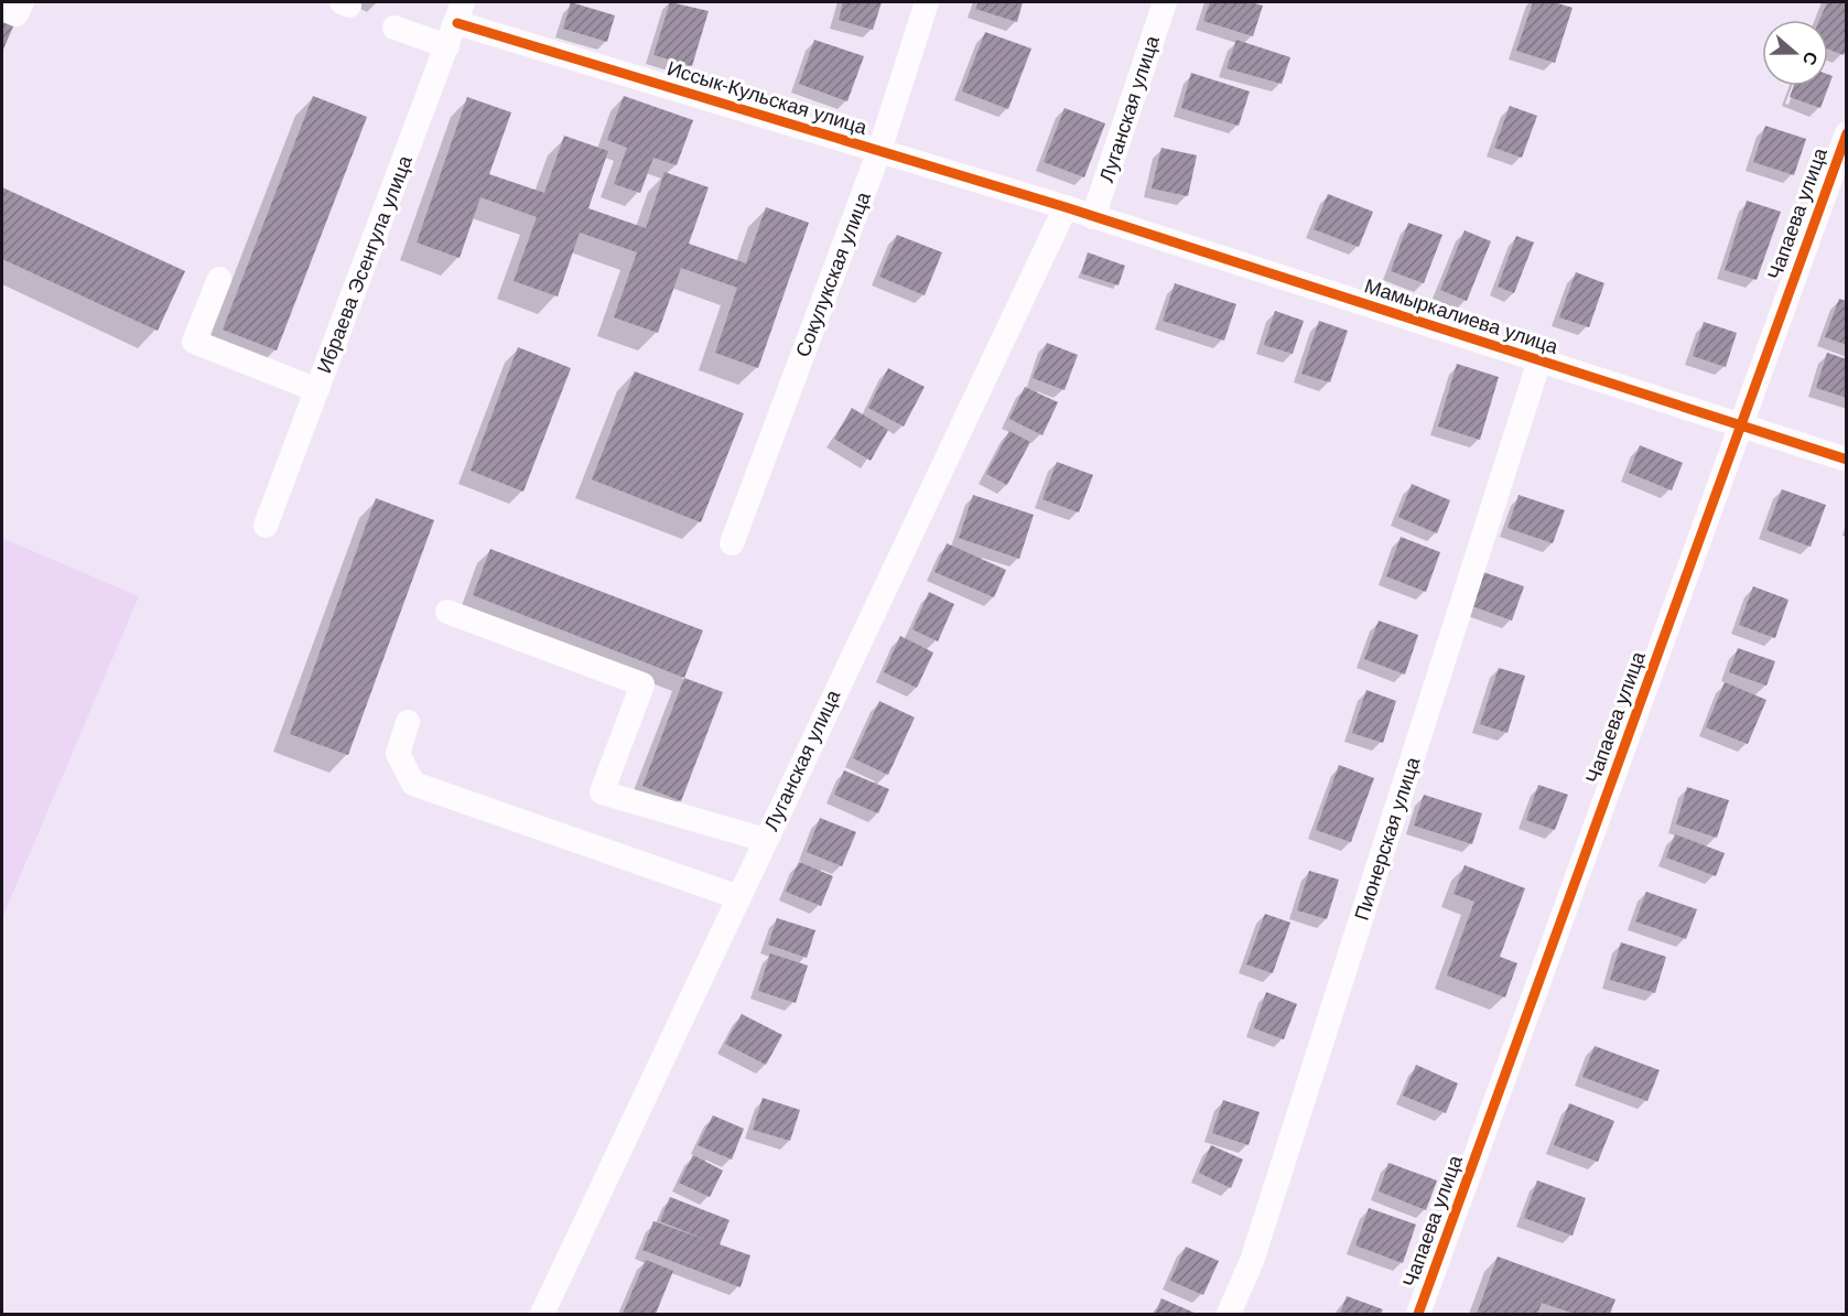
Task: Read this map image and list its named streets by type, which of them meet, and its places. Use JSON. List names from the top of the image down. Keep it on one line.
{"streets":{"street":["Иссык-Кульская улица","Луганская улица","Чапаева улица","Ибраева Эсенгула улица","Сокулукская улица","Мамыркалиева улица","Пионерская улица"]},"crossings":[["Иссык-Кульская улица","Луганская улица"],["Иссык-Кульская улица","Ибраева Эсенгула улица"],["Иссык-Кульская улица","Сокулукская улица"],["Иссык-Кульская улица","Мамыркалиева улица"],["Луганская улица","Мамыркалиева улица"],["Чапаева улица","Мамыркалиева улица"],["Мамыркалиева улица","Пионерская улица"]],"north":"right"}
